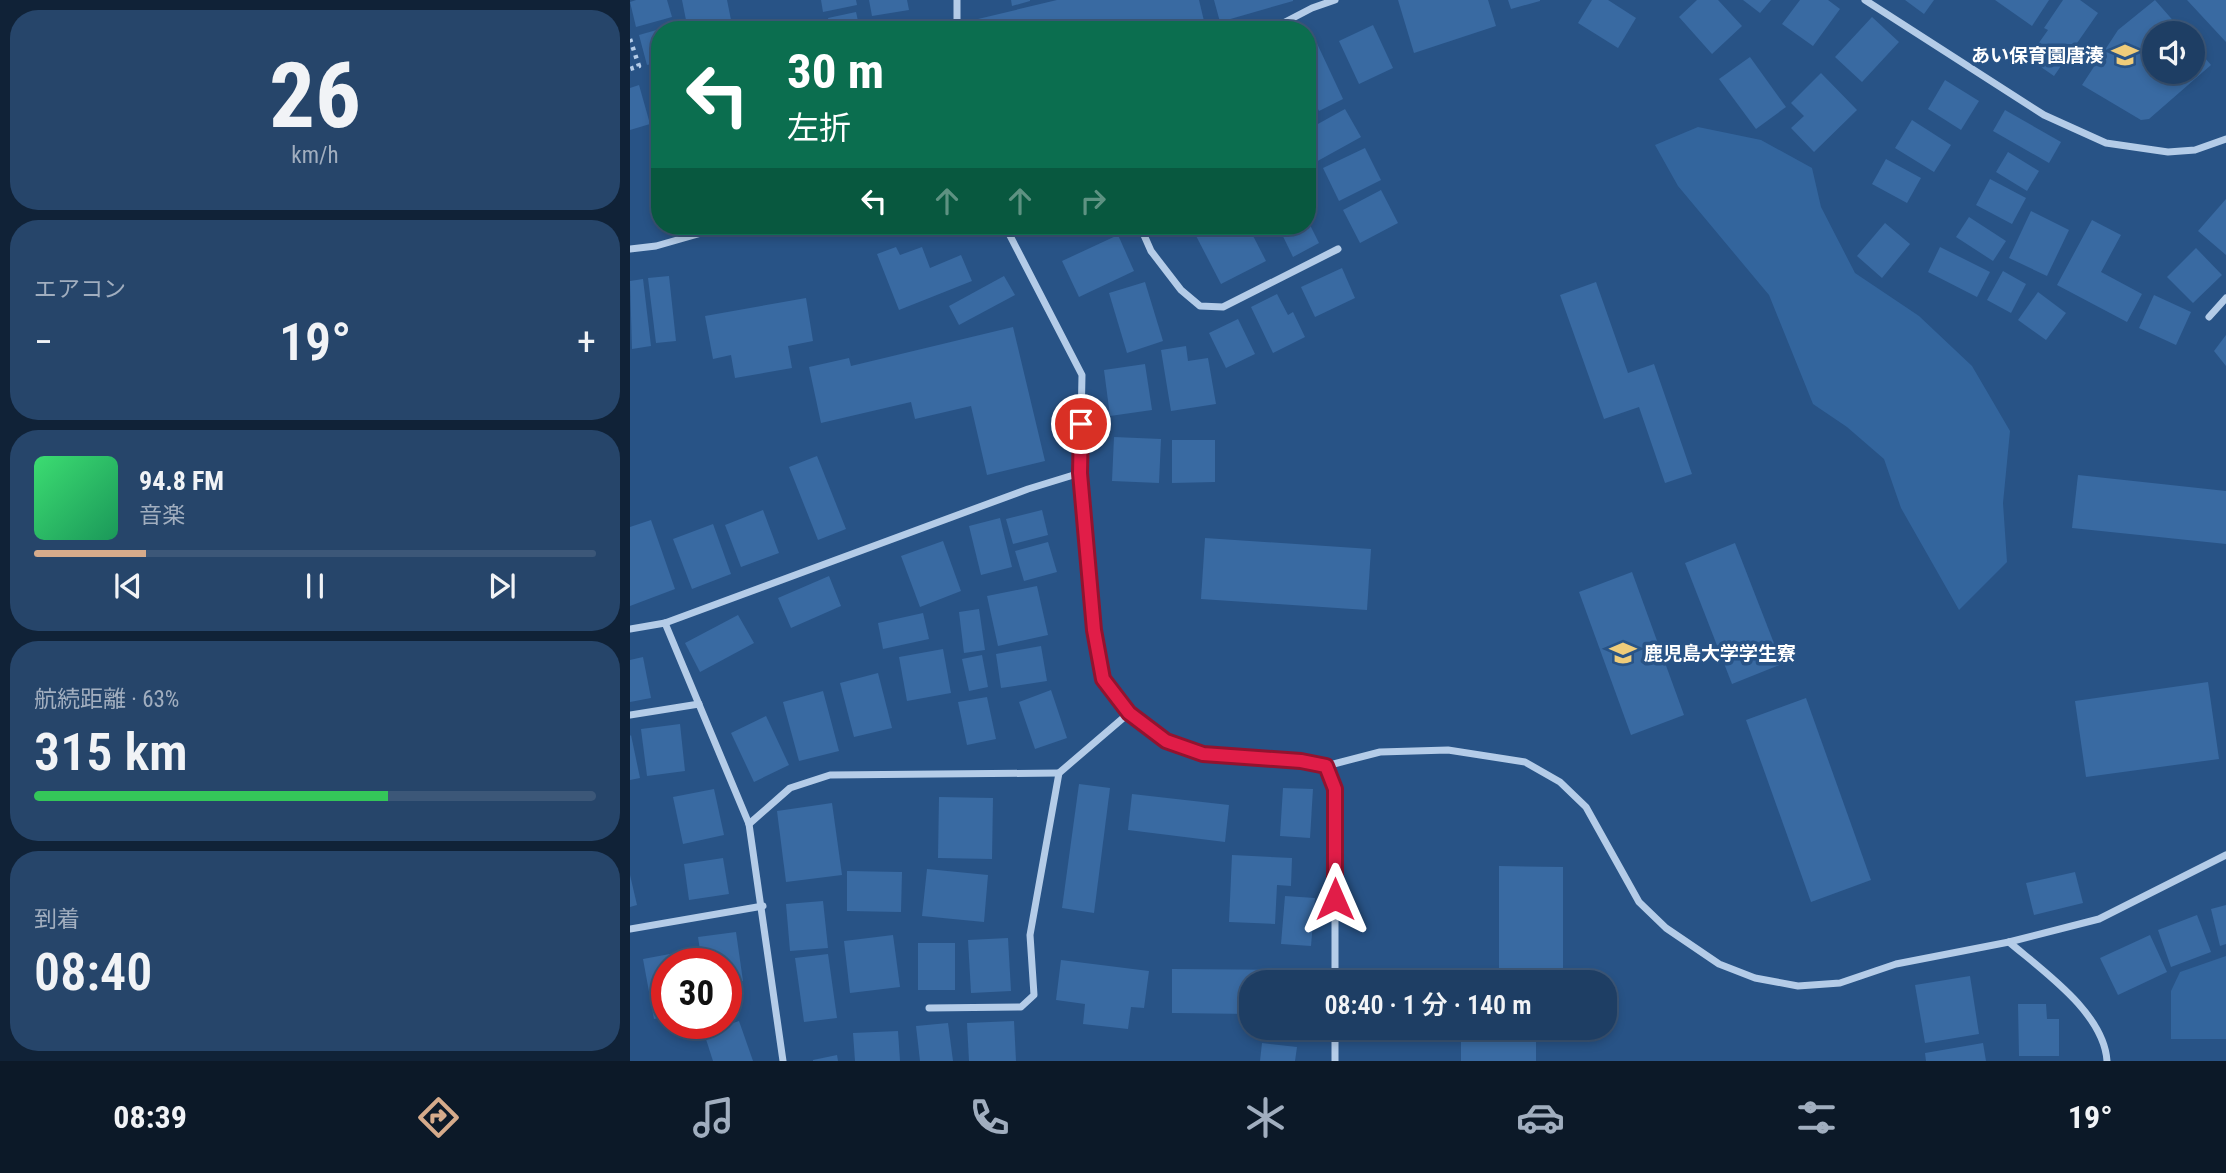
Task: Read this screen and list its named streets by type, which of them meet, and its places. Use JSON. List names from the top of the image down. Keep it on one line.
{"places":{"school or university":["あい保育園唐湊","鹿児島大学学生寮"]},"page":{"tile":[["26","km/h"],"エアコン",["航続距離 · 63%","315 km"],["到着","08:40"]],"turn":["30 m","左折"],"heat":["−","19°","+"],"song":["94.8 FM","音楽"],"limit":"30","trip":"08:40 · 1 分 · 140 m","tabs":["08:39","19°"]}}
